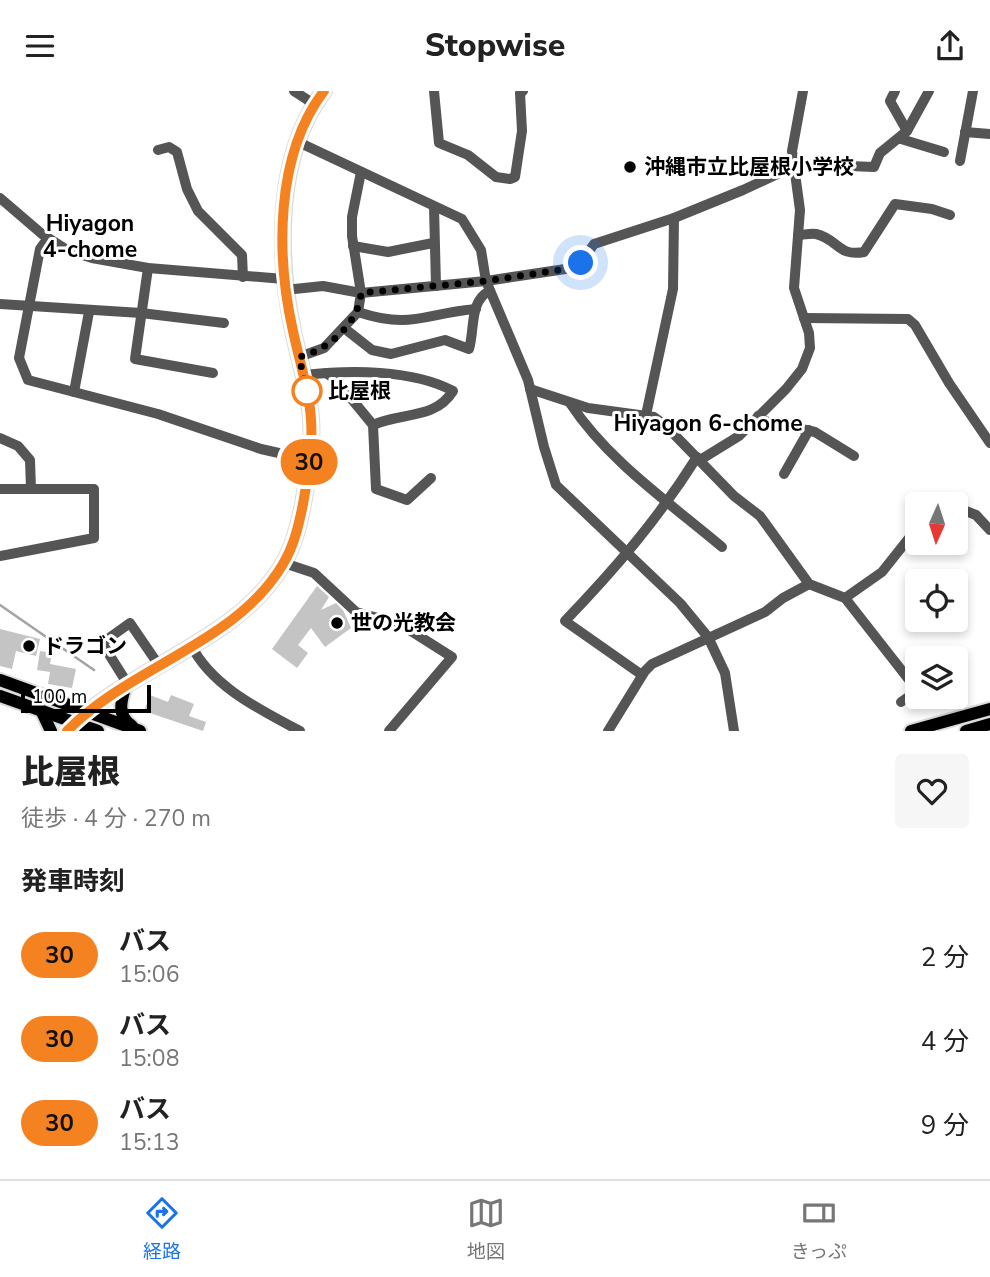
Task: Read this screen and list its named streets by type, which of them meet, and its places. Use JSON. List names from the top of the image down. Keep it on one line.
{"districts":["Hiyagon 4-chome","Hiyagon 6-chome"],"places":["沖縄市立比屋根小学校","比屋根","世の光教会","ドラゴン"],"lines":["bus line 30"],"scale_bar":"100 m","north":"bottom","page":{"header":"Stopwise","on_map":"30","scale":"100 m","heading":[["比屋根","徒歩 · 4 分 · 270 m"],"発車時刻"],"list":[{"mark":"30","name":"バス","note":"15:06","value":"2 分"},{"mark":"30","name":"バス","note":"15:08","value":"4 分"},{"mark":"30","name":"バス","note":"15:13","value":"9 分"}],"tabs":["経路","地図","きっぷ"]}}
